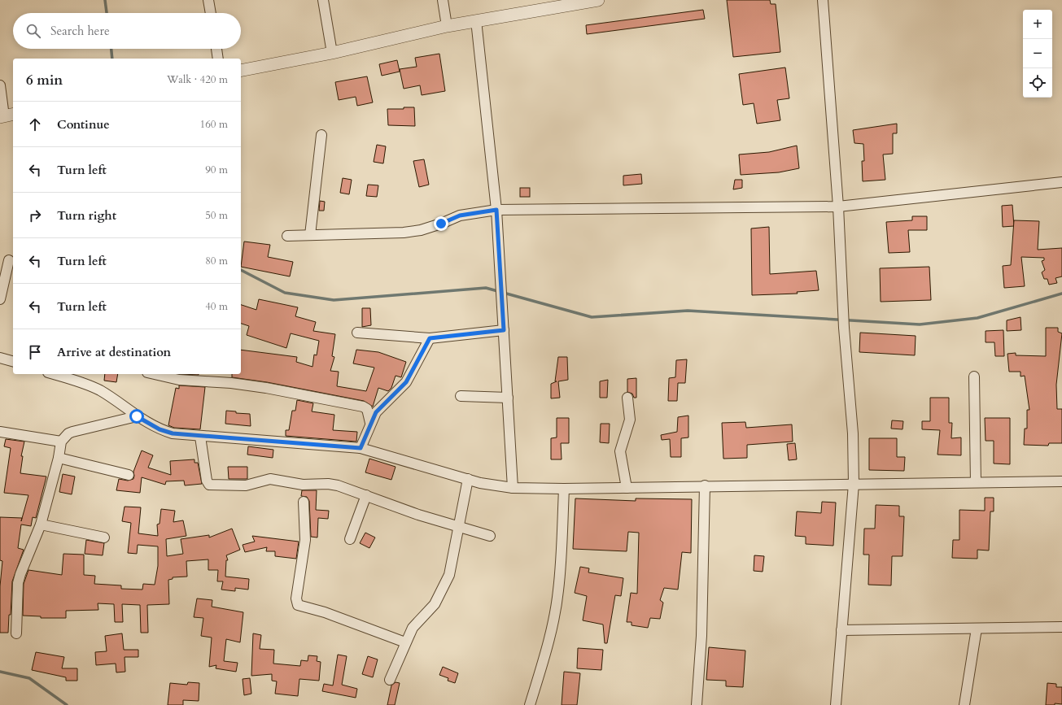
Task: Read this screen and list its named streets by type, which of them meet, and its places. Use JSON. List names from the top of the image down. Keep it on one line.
{"page":{"map_buttons":["+","−"],"search":"Search here","heading":["6 min","Walk · 420 m"],"list":[["Continue","160 m"],["Turn left","90 m"],["Turn right","50 m"],["Turn left","80 m"],["Turn left","40 m"],"Arrive at destination"]}}
